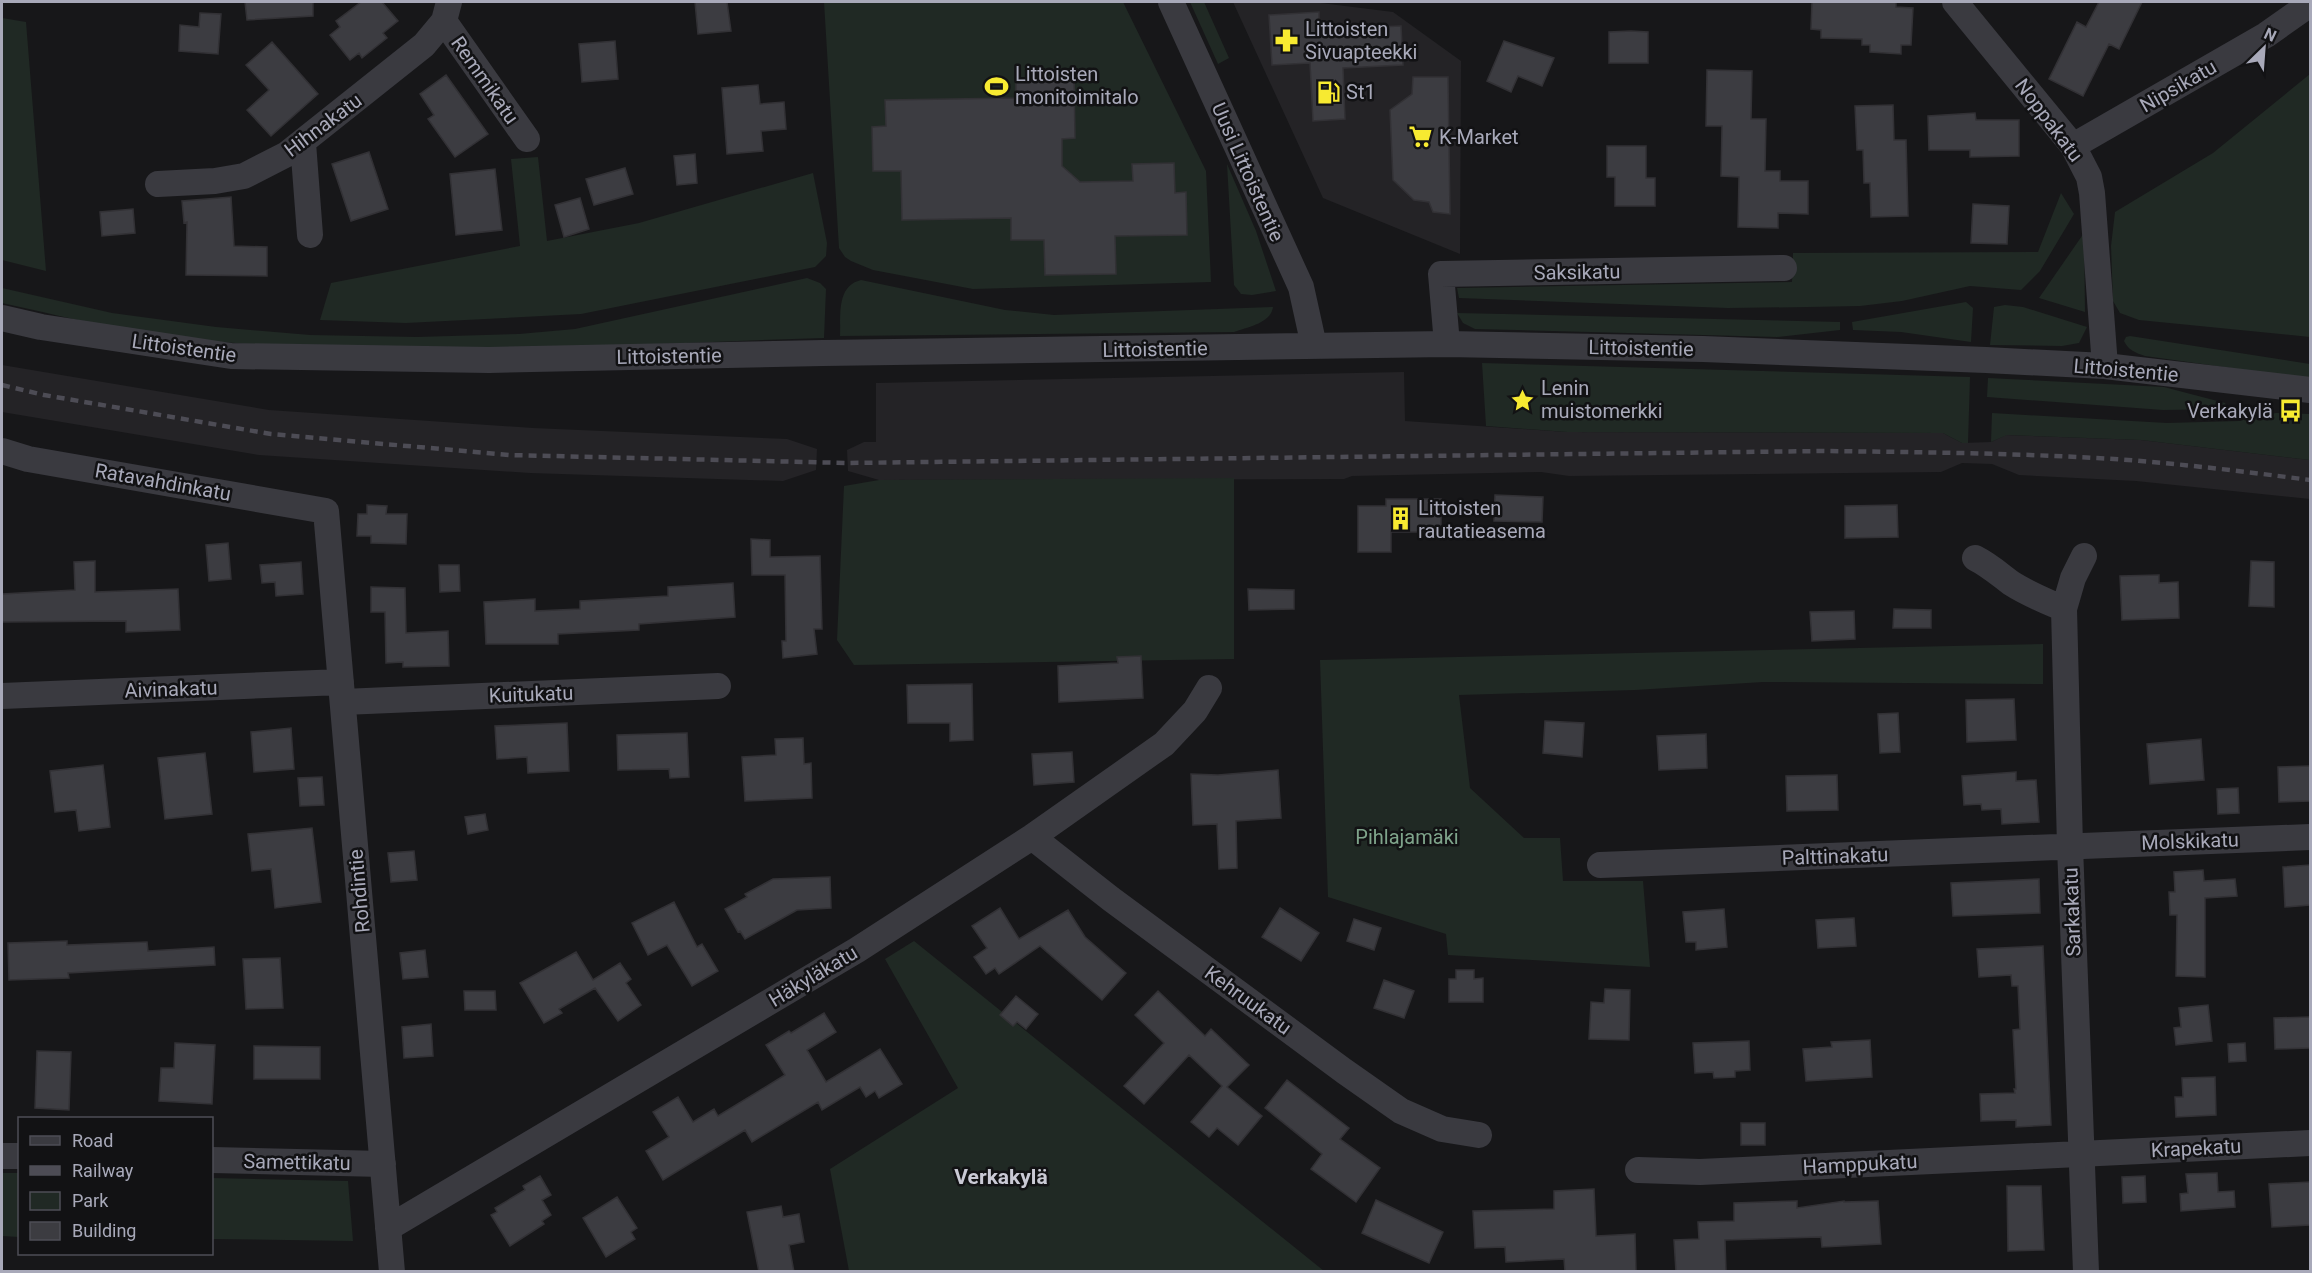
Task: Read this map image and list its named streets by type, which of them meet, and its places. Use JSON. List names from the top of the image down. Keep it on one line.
{"streets":{"street":["Remmikatu","Nipsikatu","Noppakatu","Hihnakatu","Uusi Littoistentie","Saksikatu","Littoistentie","Ratavahdinkatu","Aivinakatu","Kuitukatu","Molskikatu","Palttinakatu","Rohdintie","Sarkakatu","Häkyläkatu","Kehruukatu","Krapekatu","Samettikatu","Hamppukatu"]},"crossings":[["Remmikatu","Hihnakatu"],["Nipsikatu","Noppakatu"],["Noppakatu","Littoistentie"],["Uusi Littoistentie","Littoistentie"],["Saksikatu","Littoistentie"],["Ratavahdinkatu","Rohdintie"],["Aivinakatu","Kuitukatu"],["Aivinakatu","Rohdintie"],["Kuitukatu","Rohdintie"],["Molskikatu","Palttinakatu"],["Molskikatu","Sarkakatu"],["Palttinakatu","Sarkakatu"],["Rohdintie","Häkyläkatu"],["Rohdintie","Samettikatu"],["Sarkakatu","Krapekatu"],["Sarkakatu","Hamppukatu"],["Häkyläkatu","Kehruukatu"],["Krapekatu","Hamppukatu"]],"districts":["Verkakylä"],"parks":["Pihlajamäki"],"places":{"pharmacy":["Littoisten Sivuapteekki"],"sports":["Littoisten monitoimitalo"],"fuel station":["St1"],"supermarket":["K-Market"],"place":["Lenin muistomerkki"],"bus stop":["Verkakylä"],"building":["Littoisten rautatieasema"]},"legend":["Road","Railway","Park","Building"],"north":"top right"}
